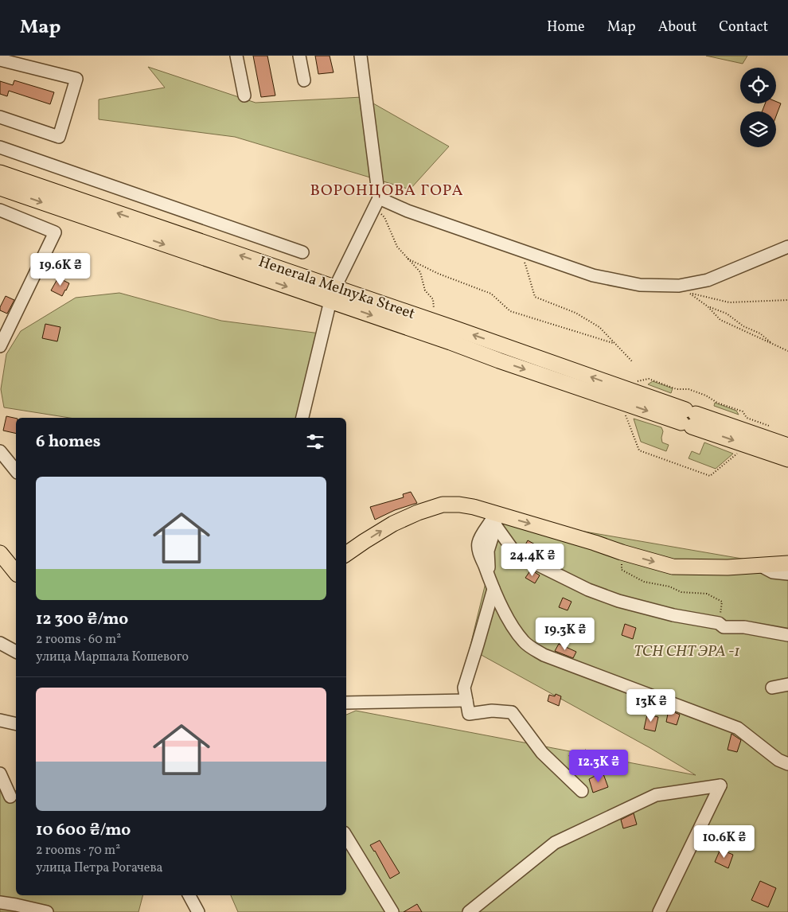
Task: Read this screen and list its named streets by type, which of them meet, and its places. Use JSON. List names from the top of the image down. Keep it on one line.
{"streets":{"main road":["Henerala Melnyka Street"]},"districts":["ВОРОНЦОВА ГОРА"],"parks":["ТСН СНТ ЭРА -1"],"page":{"header":"Map","nav":["Home","Map","About","Contact"],"price":["19.6K ₴","24.4K ₴","19.3K ₴","13K ₴","12.3K ₴","10.6K ₴"],"heading":"6 homes","list":[{"name":"12 300 ₴/mo","note":"2 rooms · 60 m² · улица Маршала Кошевого"},{"name":"10 600 ₴/mo","note":"2 rooms · 70 m² · улица Петра Рогачева"}]}}
